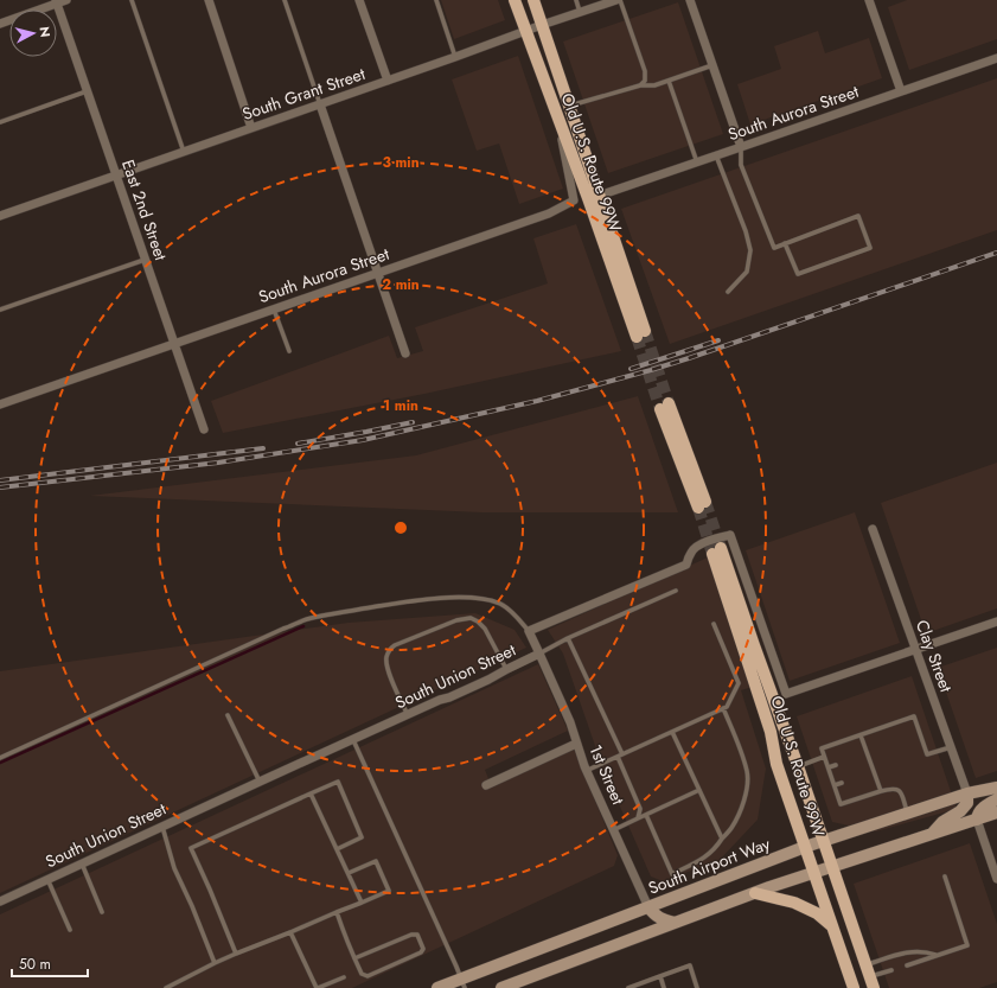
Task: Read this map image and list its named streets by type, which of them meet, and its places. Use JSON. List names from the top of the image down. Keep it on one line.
{"streets":{"main road":["Old U.S. Route 99W","South Airport Way"],"street":["South Grant Street","South Aurora Street","East 2nd Street","Clay Street","South Union Street","1st Street"]},"crossings":[["South Grant Street","Old U.S. Route 99W"],["South Grant Street","East 2nd Street"],["South Aurora Street","Old U.S. Route 99W"],["South Aurora Street","East 2nd Street"],["Old U.S. Route 99W","South Airport Way"],["Clay Street","South Union Street"],["Clay Street","South Airport Way"],["South Union Street","1st Street"],["1st Street","South Airport Way"]],"scale_bar":"50 m","north":"right","rings":["3 min","2 min","1 min"]}
